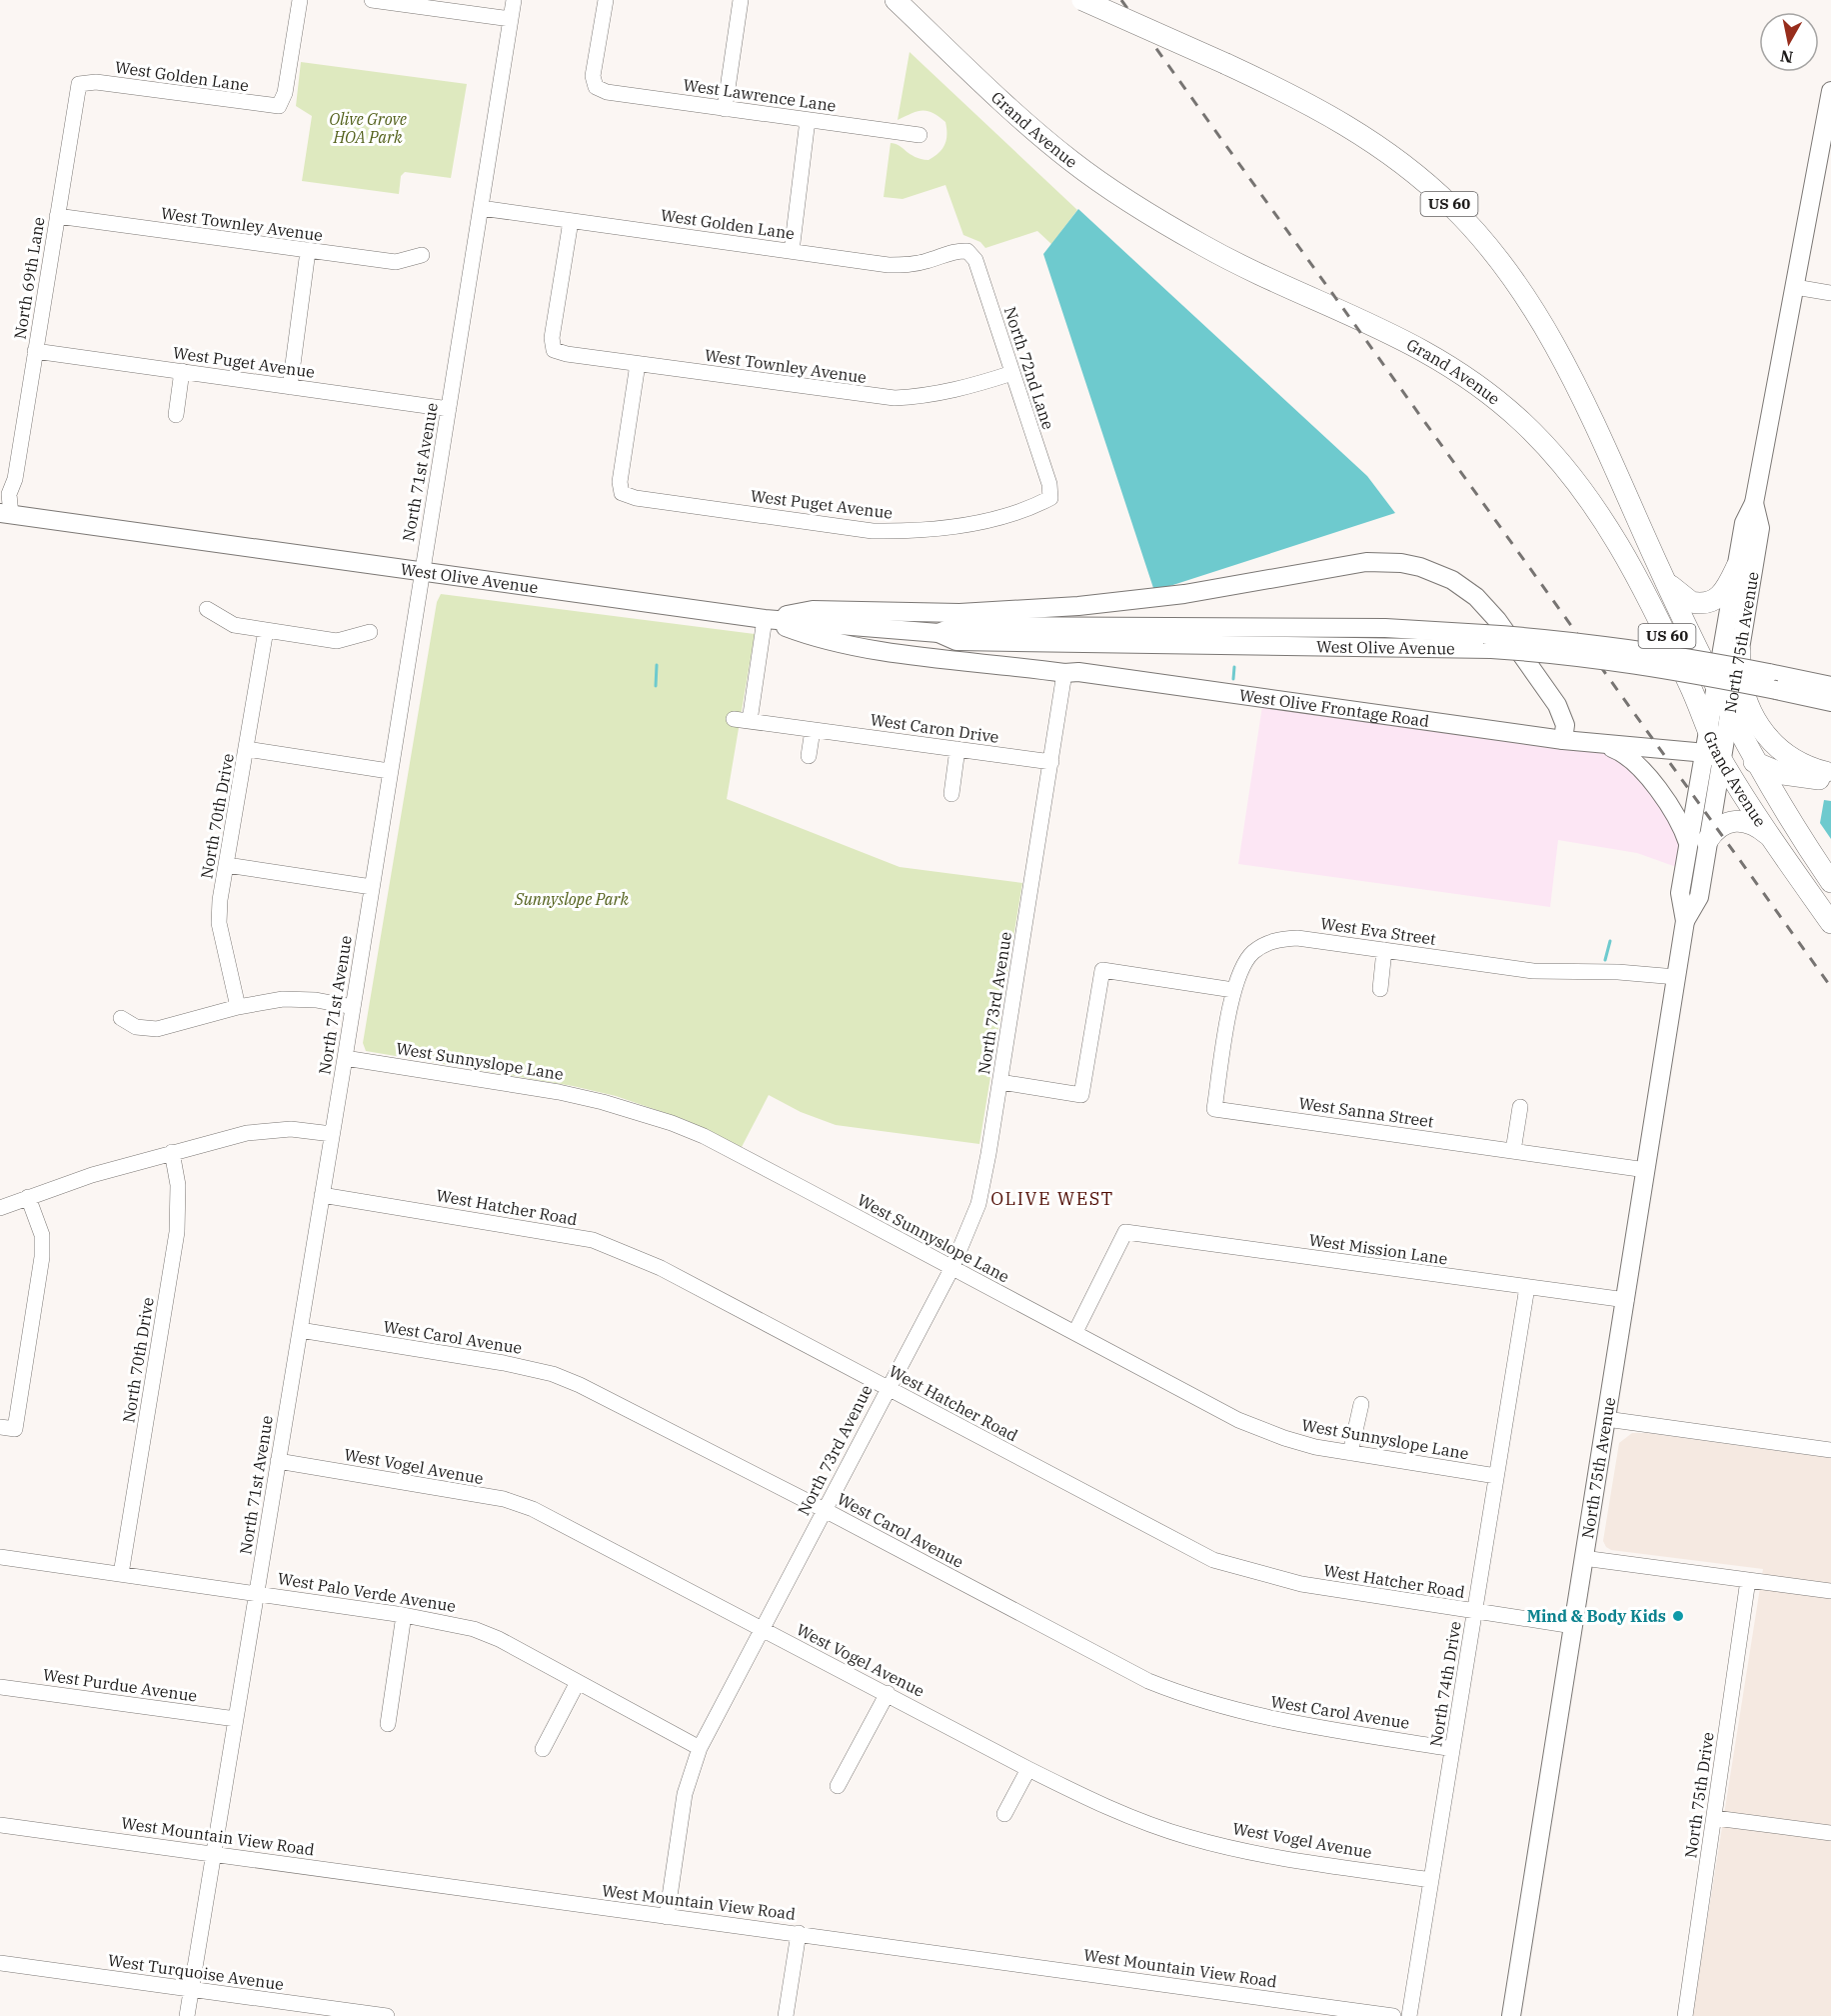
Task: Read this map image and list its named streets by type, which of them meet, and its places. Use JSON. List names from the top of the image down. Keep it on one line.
{"streets":{"highway":["Grand Avenue","US 60"],"main road":["West Olive Avenue","North 75th Avenue","West Olive Frontage Road"],"street":["West Golden Lane","West Lawrence Lane","West Townley Avenue","North 69th Lane","West Puget Avenue","North 72nd Lane","North 71st Avenue","West Caron Drive","North 70th Drive","West Eva Street","North 73rd Avenue","West Sunnyslope Lane","West Sanna Street","West Hatcher Road","West Mission Lane","West Carol Avenue","West Vogel Avenue","West Palo Verde Avenue","North 74th Drive","West Purdue Avenue","North 75th Drive","West Mountain View Road","West Turquoise Avenue"]},"crossings":[["West Golden Lane","West Townley Avenue"],["West Golden Lane","North 69th Lane"],["West Golden Lane","North 72nd Lane"],["West Golden Lane","North 71st Avenue"],["Grand Avenue","North 75th Avenue"],["Grand Avenue","West Olive Frontage Road"],["West Townley Avenue","North 69th Lane"],["West Townley Avenue","West Puget Avenue"],["West Townley Avenue","North 72nd Lane"],["North 69th Lane","West Puget Avenue"],["North 69th Lane","West Olive Avenue"],["West Puget Avenue","North 72nd Lane"],["West Puget Avenue","North 71st Avenue"],["North 71st Avenue","West Olive Avenue"],["North 71st Avenue","West Sunnyslope Lane"],["North 71st Avenue","West Hatcher Road"],["North 71st Avenue","West Carol Avenue"],["North 71st Avenue","West Vogel Avenue"],["North 71st Avenue","West Palo Verde Avenue"],["North 71st Avenue","West Purdue Avenue"],["North 71st Avenue","West Mountain View Road"],["North 71st Avenue","West Turquoise Avenue"],["West Olive Avenue","West Olive Frontage Road"],["North 75th Avenue","West Olive Frontage Road"],["North 75th Avenue","West Eva Street"],["North 75th Avenue","West Sanna Street"],["North 75th Avenue","West Hatcher Road"],["North 75th Avenue","West Mission Lane"],["West Olive Frontage Road","North 73rd Avenue"],["West Caron Drive","North 73rd Avenue"],["North 70th Drive","West Palo Verde Avenue"],["West Eva Street","West Sanna Street"],["North 73rd Avenue","West Sunnyslope Lane"],["North 73rd Avenue","West Hatcher Road"],["North 73rd Avenue","West Carol Avenue"],["North 73rd Avenue","West Vogel Avenue"],["North 73rd Avenue","West Palo Verde Avenue"],["North 73rd Avenue","West Mountain View Road"],["West Sunnyslope Lane","West Mission Lane"],["West Sunnyslope Lane","North 74th Drive"],["West Hatcher Road","North 74th Drive"],["West Mission Lane","North 74th Drive"],["West Carol Avenue","North 74th Drive"],["West Vogel Avenue","North 74th Drive"]],"districts":["OLIVE WEST"],"parks":["Olive Grove HOA Park","Sunnyslope Park"],"places":["Mind & Body Kids"],"north":"bottom"}
